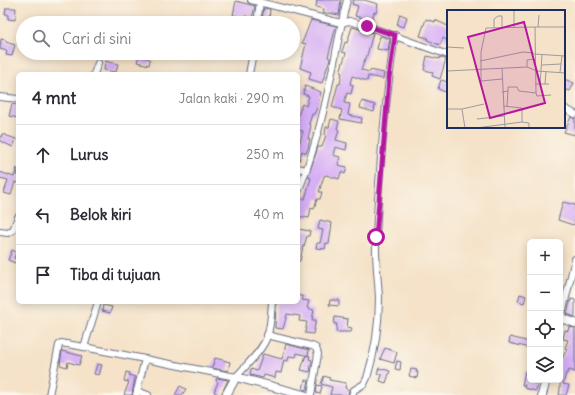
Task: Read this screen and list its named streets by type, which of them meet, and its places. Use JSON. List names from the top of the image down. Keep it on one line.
{"page":{"search":"Cari di sini","heading":["4 mnt","Jalan kaki · 290 m"],"list":[["Lurus","250 m"],["Belok kiri","40 m"],"Tiba di tujuan"],"map_buttons":["+","−"]}}
